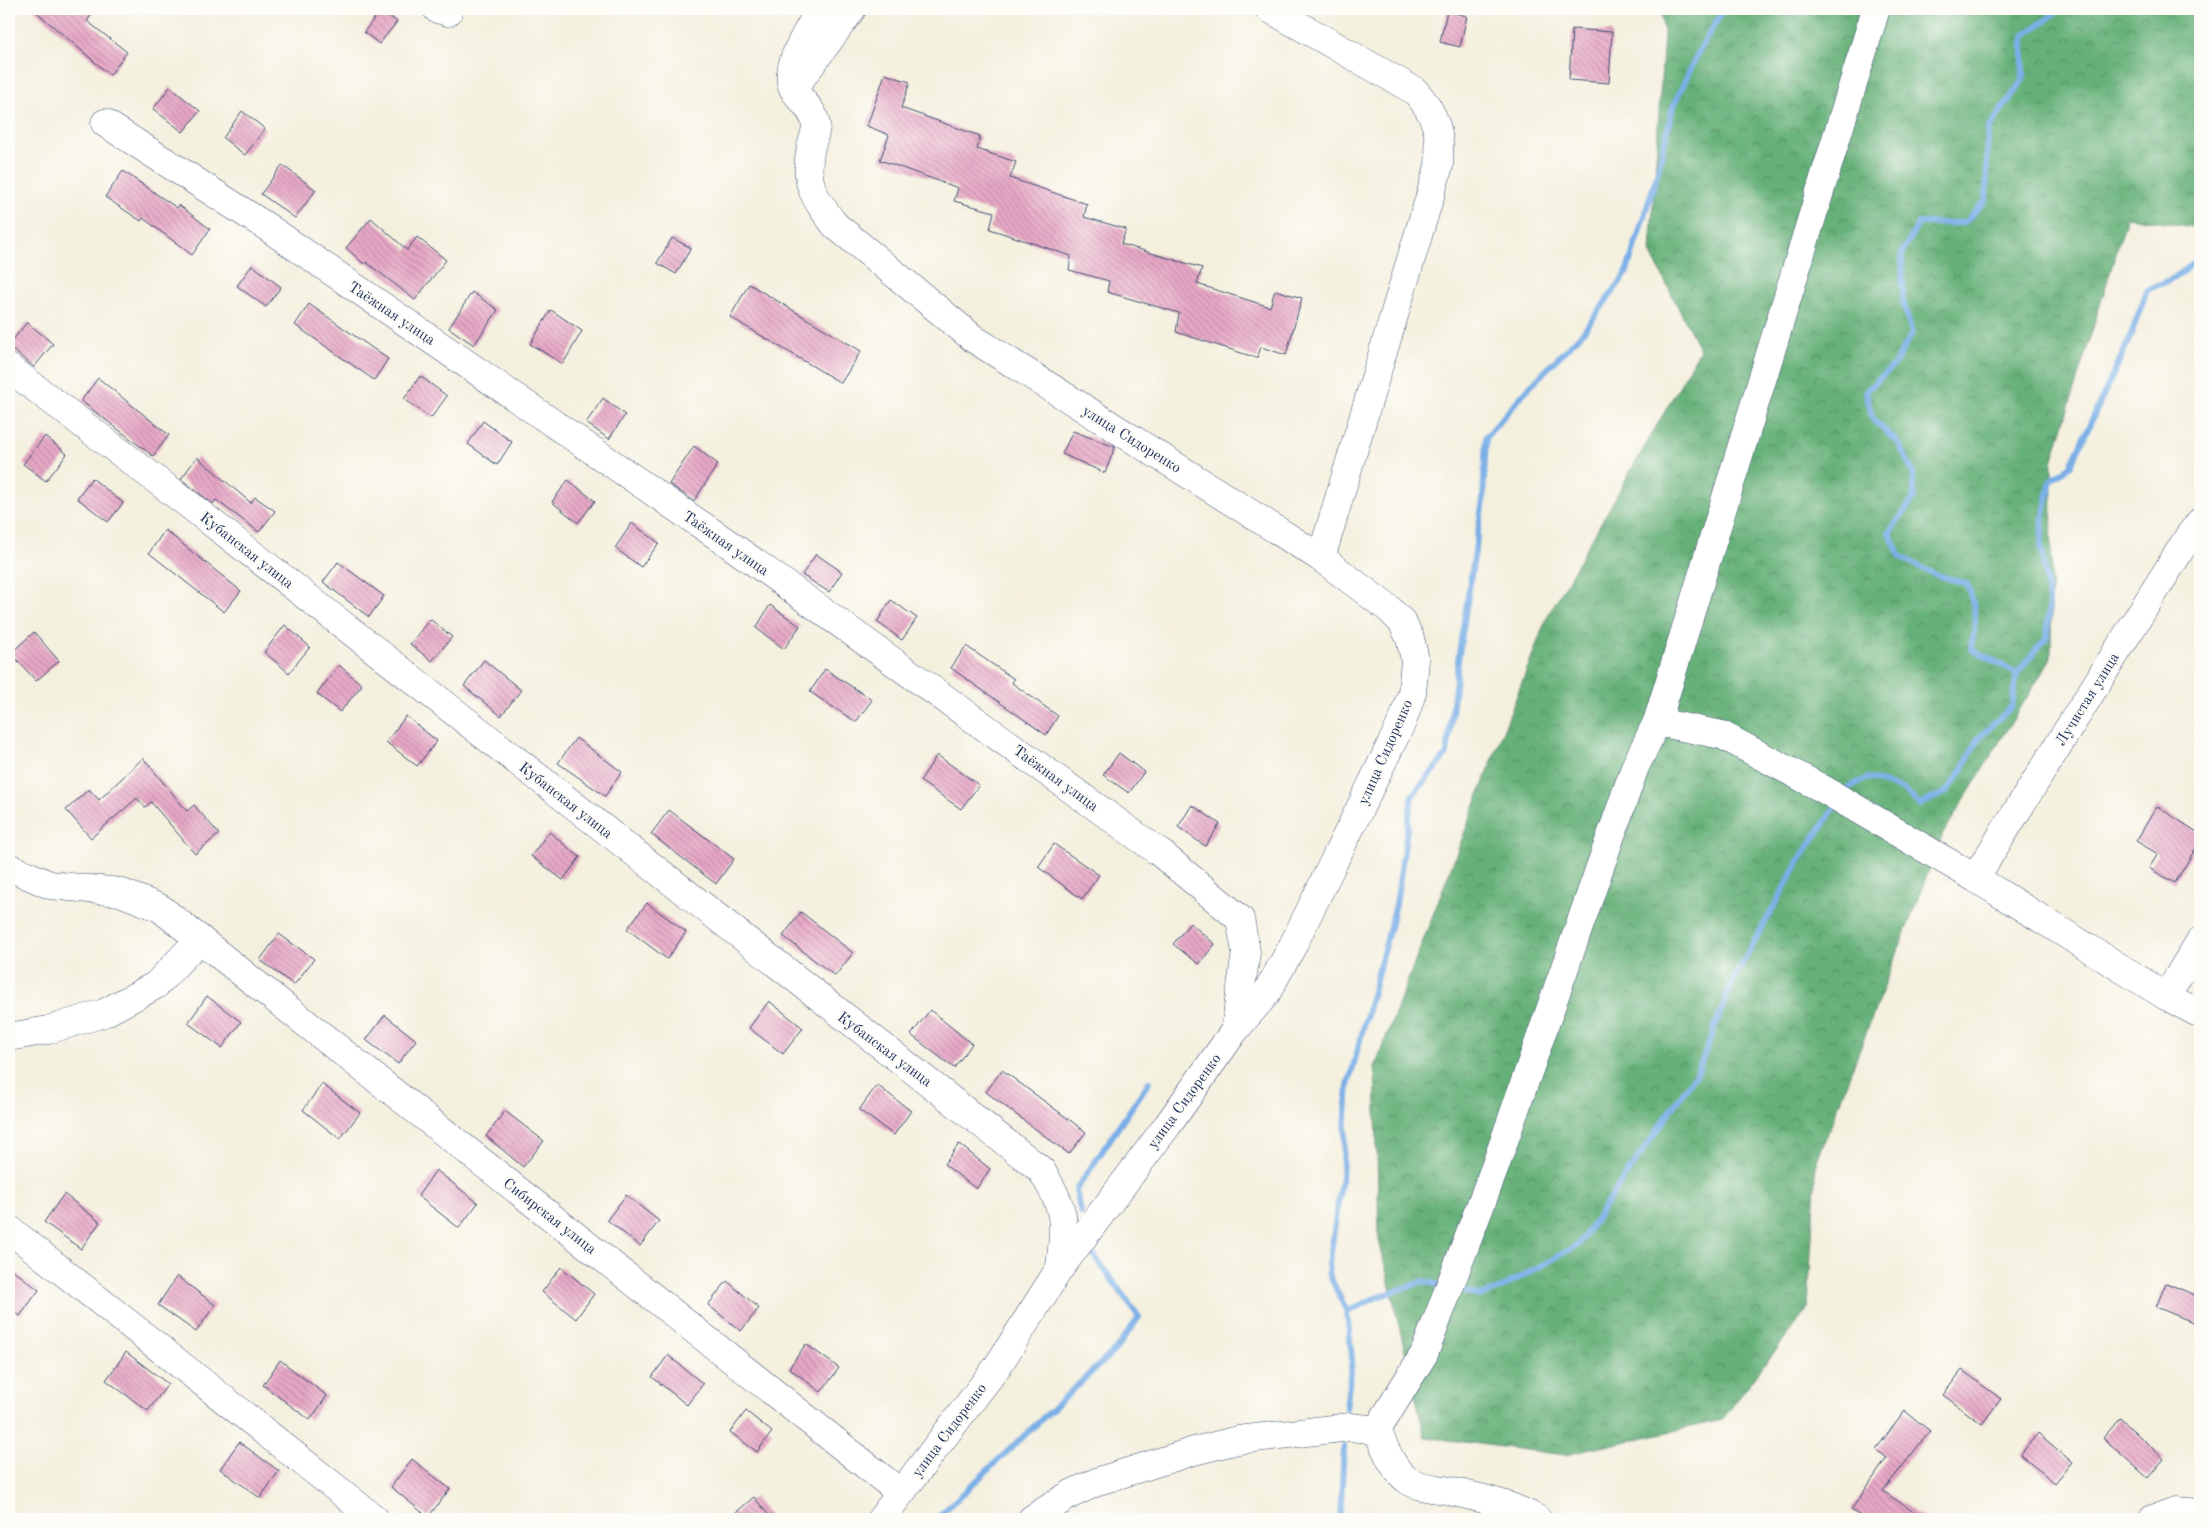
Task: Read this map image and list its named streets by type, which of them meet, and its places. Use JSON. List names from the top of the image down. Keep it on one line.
{"streets":{"street":["Таёжная улица","улица Сидоренко","Кубанская улица","Лучистая улица","Сибирская улица"]},"crossings":[["Таёжная улица","улица Сидоренко"],["улица Сидоренко","Кубанская улица"],["улица Сидоренко","Сибирская улица"]]}
